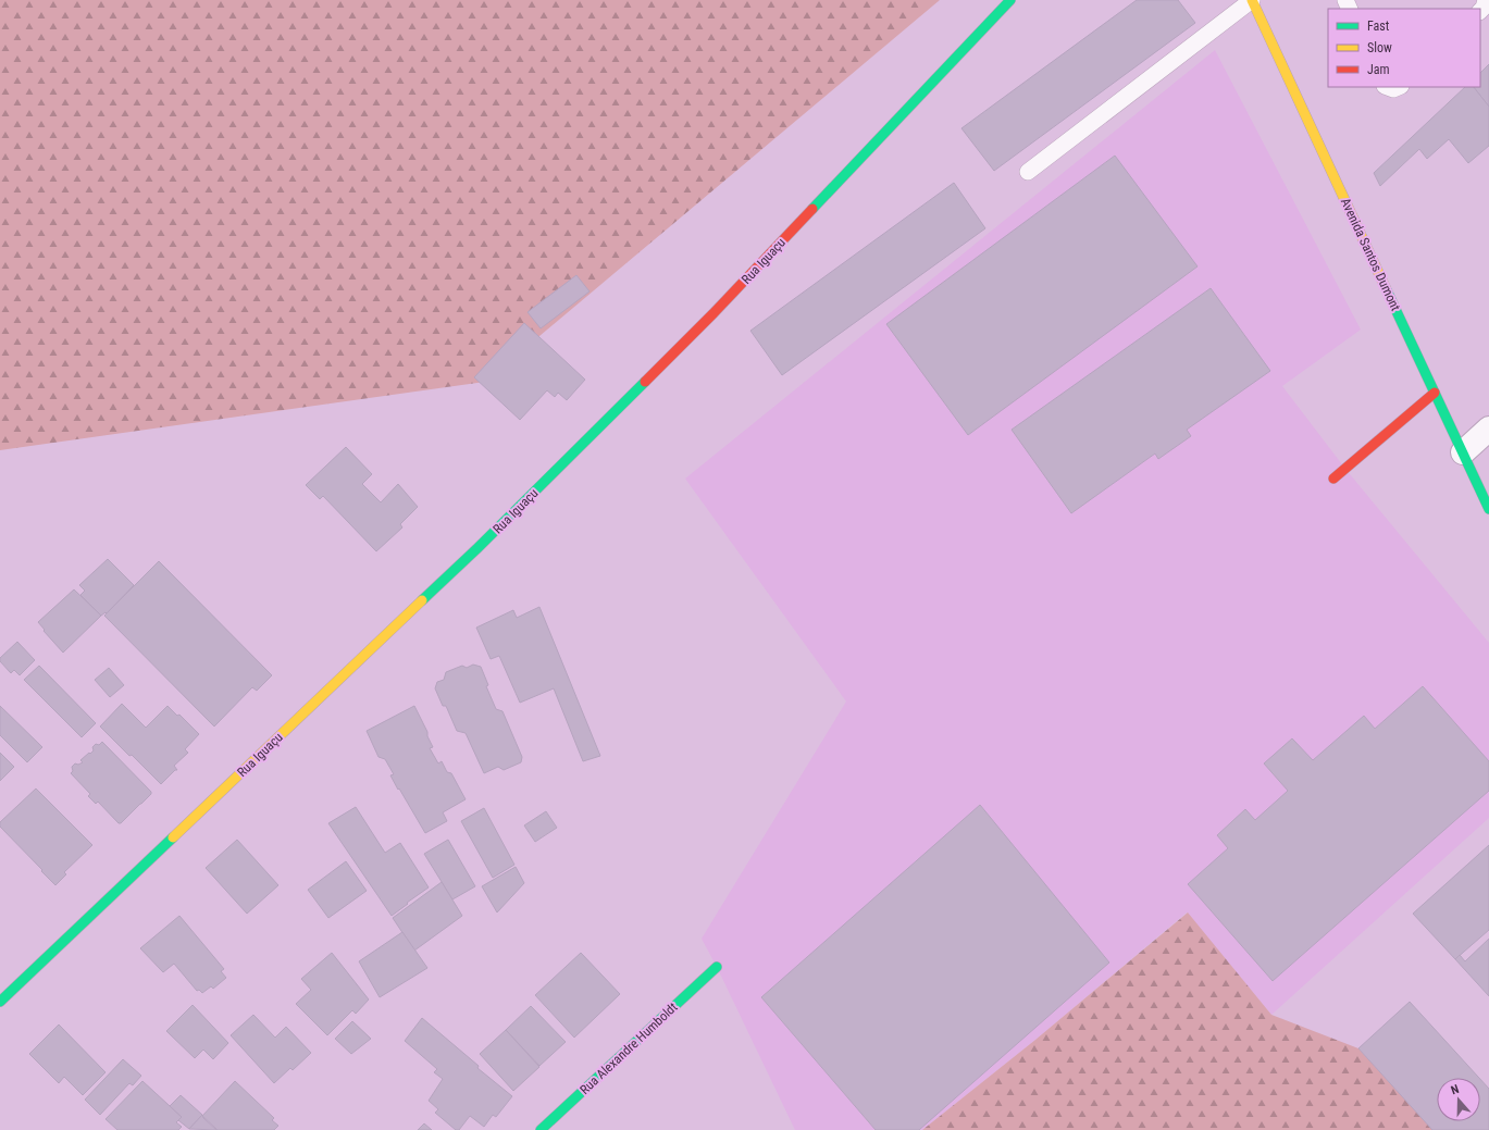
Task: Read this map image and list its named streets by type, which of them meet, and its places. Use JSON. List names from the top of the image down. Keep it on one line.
{"streets":{"street":["Avenida Santos Dumont","Rua Iguaçu","Rua Alexandre Humboldt"]},"legend":["Fast","Slow","Jam"],"north":"top"}
